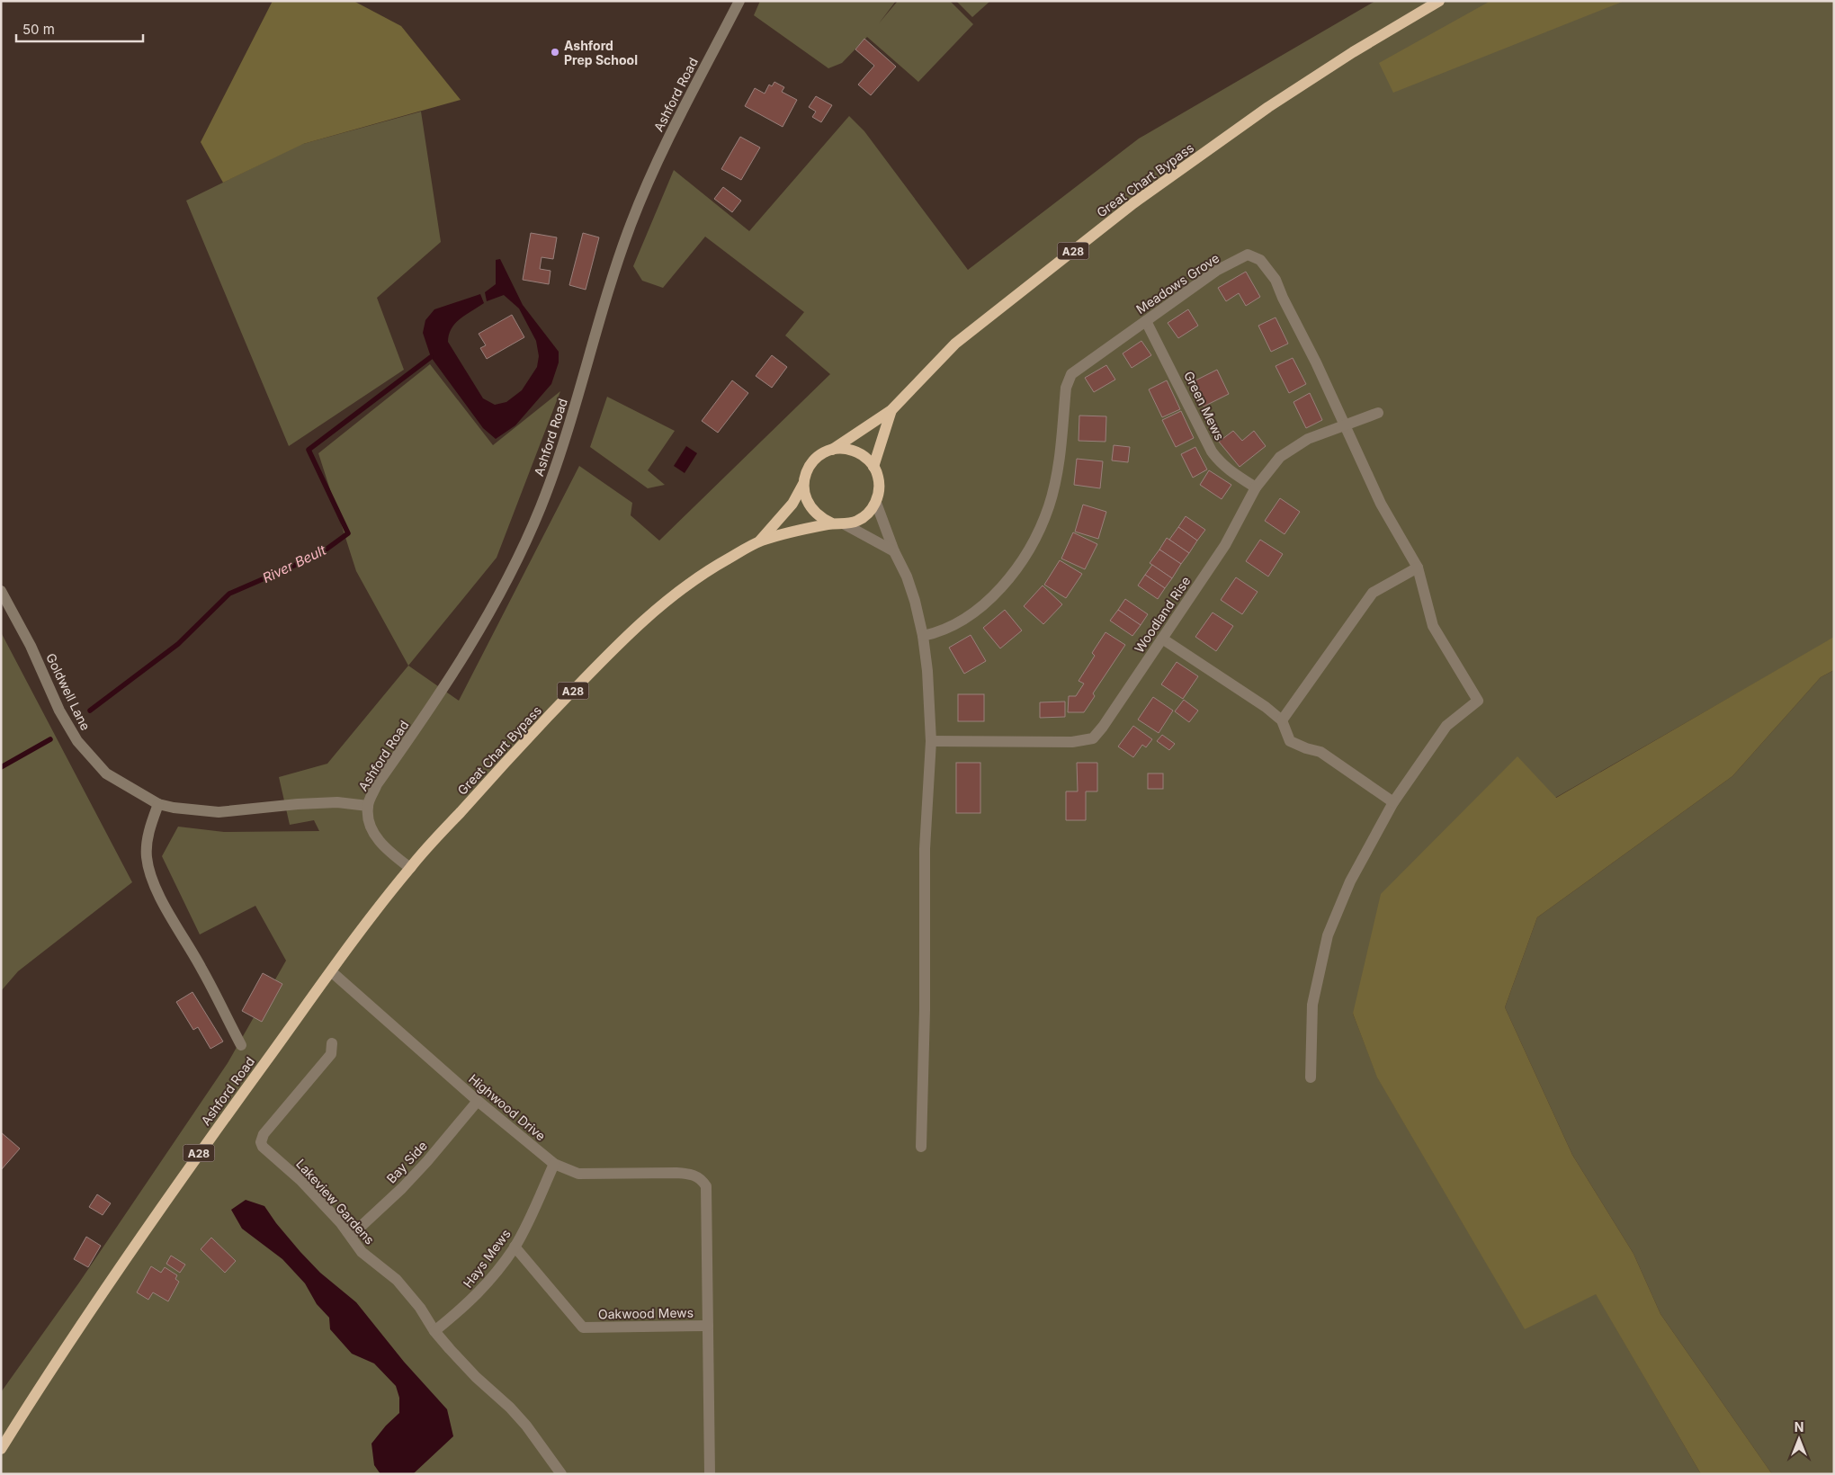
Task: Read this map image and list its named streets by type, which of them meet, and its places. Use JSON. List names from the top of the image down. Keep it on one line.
{"streets":{"main road":["Ashford Road","Great Chart Bypass","A28"],"street":["Meadows Grove","Green Mews","Woodland Rise","Goldwell Lane","Highwood Drive","Bay Side","Lakeview Gardens","Hays Mews","Oakwood Mews"]},"crossings":[["Ashford Road","Great Chart Bypass"],["Ashford Road","Goldwell Lane"],["Ashford Road","Highwood Drive"],["Meadows Grove","Green Mews"],["Meadows Grove","Woodland Rise"],["Green Mews","Woodland Rise"],["Highwood Drive","Bay Side"],["Highwood Drive","Hays Mews"],["Highwood Drive","Oakwood Mews"],["Bay Side","Lakeview Gardens"],["Lakeview Gardens","Hays Mews"],["Hays Mews","Oakwood Mews"]],"water":["River Beult"],"places":["Ashford Prep School"],"scale_bar":"50 m","north":"top"}
